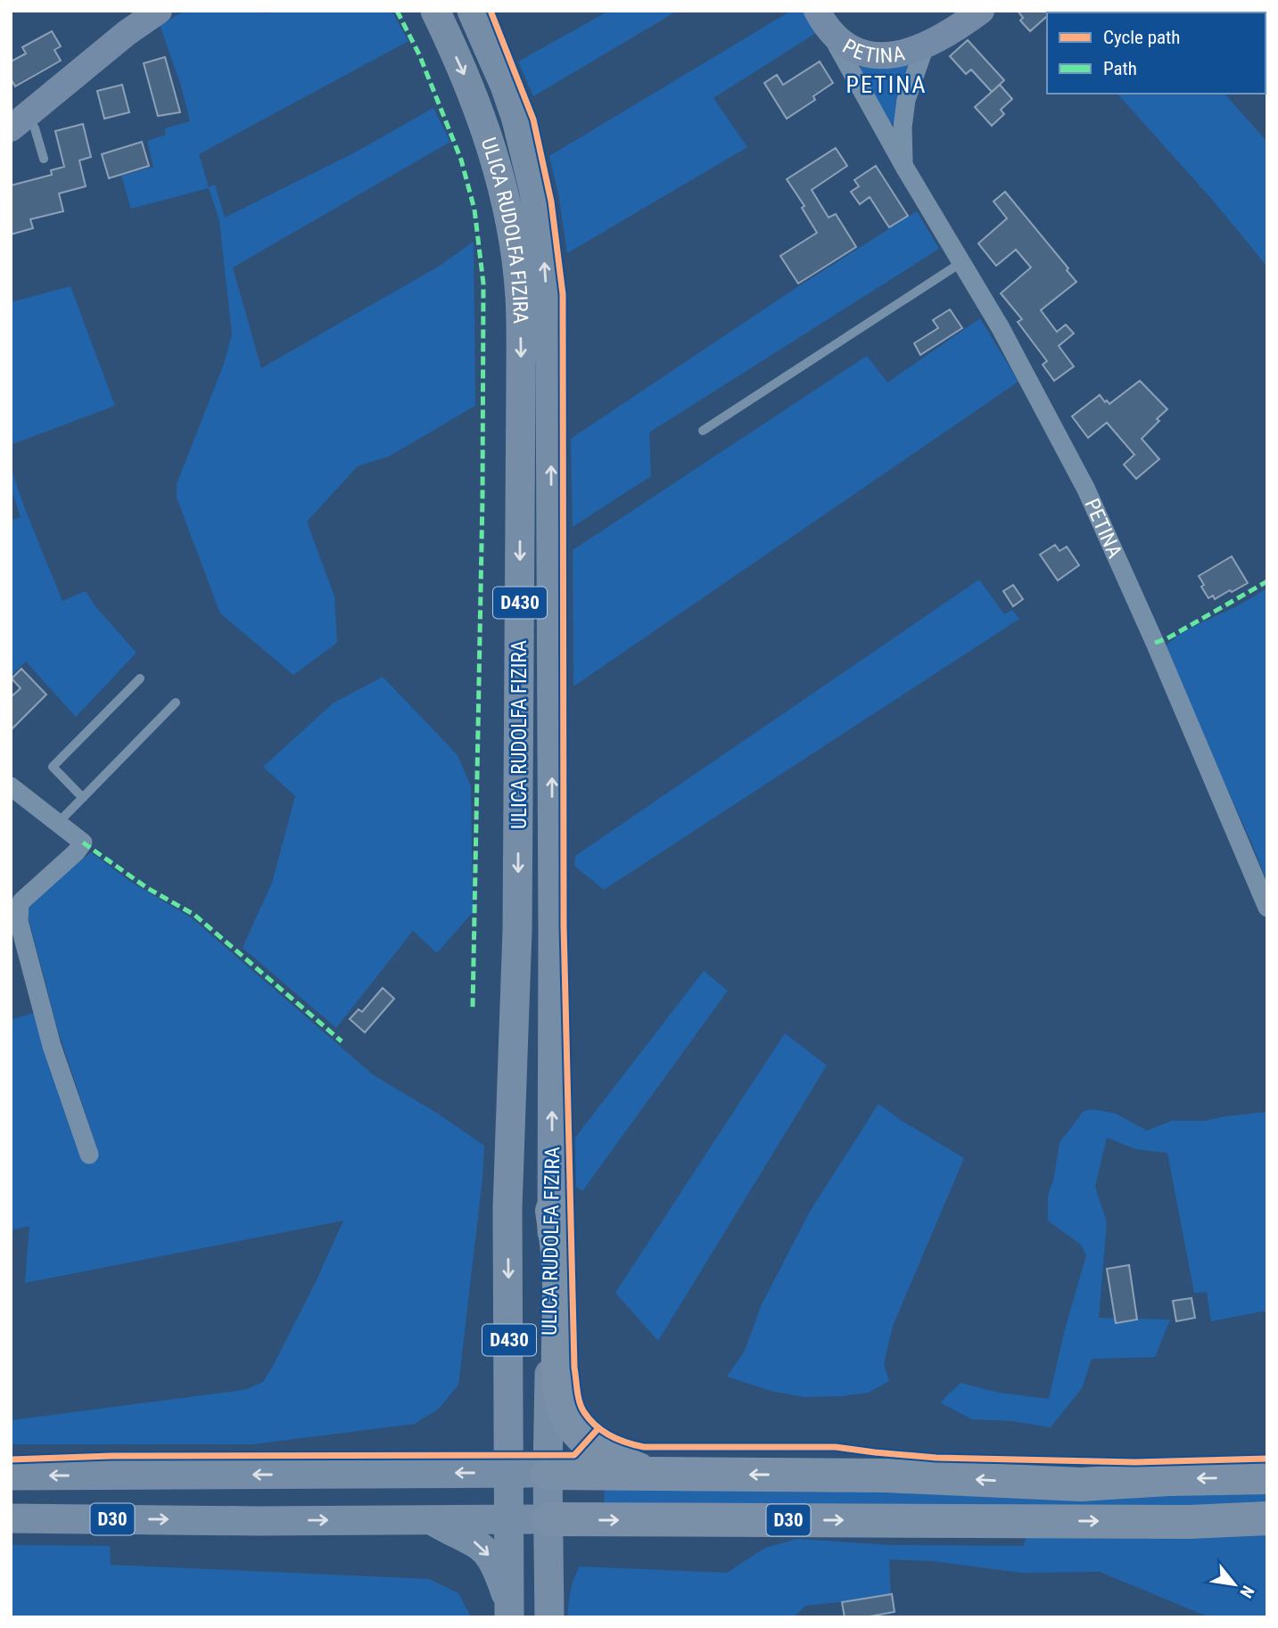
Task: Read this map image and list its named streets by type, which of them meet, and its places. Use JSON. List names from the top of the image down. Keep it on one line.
{"streets":{"highway":["D30"],"main road":["ULICA RUDOLFA FIZIRA","D430"],"street":["PETINA"]},"crossings":[["ULICA RUDOLFA FIZIRA","D30"]],"districts":["PETINA"],"legend":["Cycle path","Path"],"north":"bottom right"}
